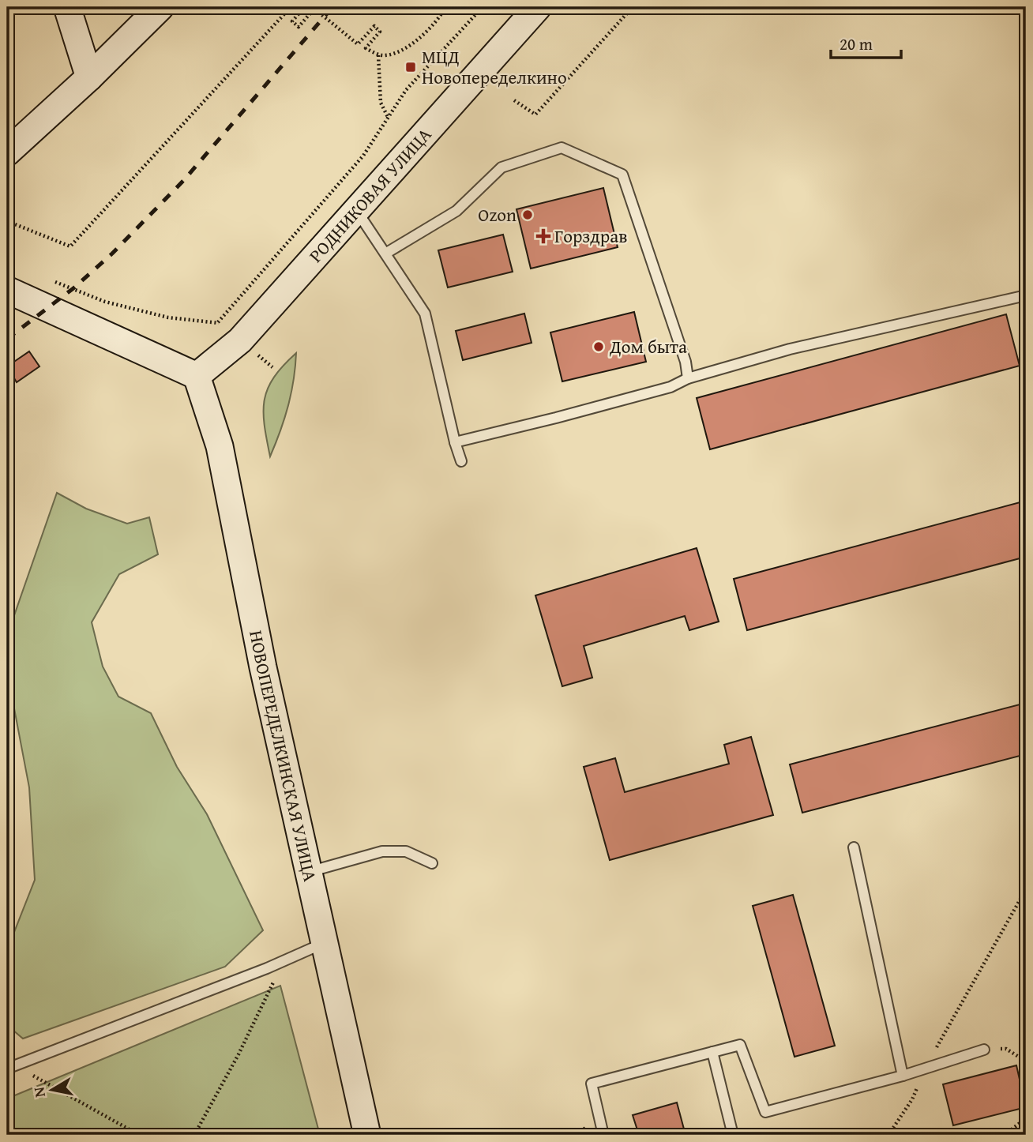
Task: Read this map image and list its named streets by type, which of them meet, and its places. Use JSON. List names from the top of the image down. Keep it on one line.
{"streets":{"main road":["РОДНИКОВАЯ УЛИЦА","НОВОПЕРЕДЕЛКИНСКАЯ УЛИЦА"]},"crossings":[["РОДНИКОВАЯ УЛИЦА","НОВОПЕРЕДЕЛКИНСКАЯ УЛИЦА"]],"places":{"transit":["МЦД Новопеределкино"],"other":["Ozon","Дом быта"],"health":["Горздрав"]},"scale_bar":"20 m","north":"left"}
